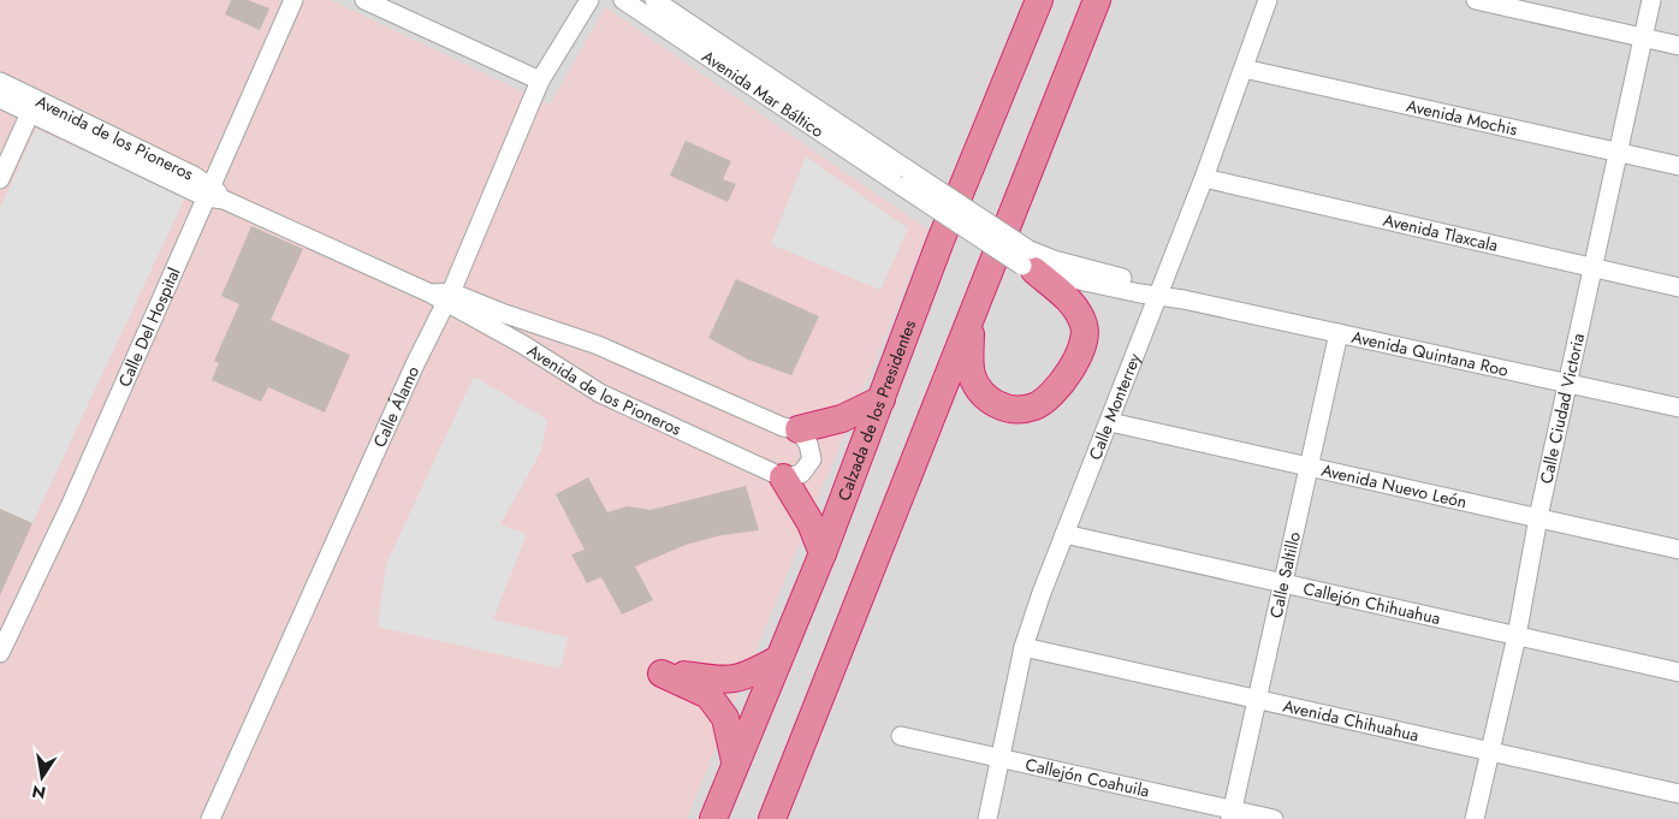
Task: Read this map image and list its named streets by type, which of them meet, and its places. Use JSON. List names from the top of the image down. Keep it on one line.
{"streets":{"highway":["Calzada de los Presidentes"],"street":["Avenida Mar Báltico","Avenida Mochis","Avenida de los Pioneros","Avenida Tlaxcala","Calle Del Hospital","Avenida Quintana Roo","Calle Monterrey","Calle Álamo","Calle Ciudad Victoria","Avenida Nuevo León","Calle Saltillo","Callejón Chihuahua","Avenida Chihuahua","Callejón Coahuila"]},"crossings":[["Avenida Mar Báltico","Avenida Quintana Roo"],["Avenida Mochis","Calle Monterrey"],["Avenida Mochis","Calle Ciudad Victoria"],["Avenida de los Pioneros","Calle Del Hospital"],["Avenida de los Pioneros","Calle Álamo"],["Avenida Tlaxcala","Calle Monterrey"],["Avenida Tlaxcala","Calle Ciudad Victoria"],["Avenida Quintana Roo","Calle Monterrey"],["Avenida Quintana Roo","Calle Ciudad Victoria"],["Avenida Quintana Roo","Calle Saltillo"],["Calle Monterrey","Avenida Nuevo León"],["Calle Monterrey","Callejón Chihuahua"],["Calle Monterrey","Avenida Chihuahua"],["Calle Monterrey","Callejón Coahuila"],["Calle Ciudad Victoria","Avenida Nuevo León"],["Calle Ciudad Victoria","Callejón Chihuahua"],["Calle Ciudad Victoria","Avenida Chihuahua"],["Avenida Nuevo León","Calle Saltillo"],["Calle Saltillo","Callejón Chihuahua"],["Calle Saltillo","Avenida Chihuahua"],["Calle Saltillo","Callejón Coahuila"]],"north":"bottom"}
